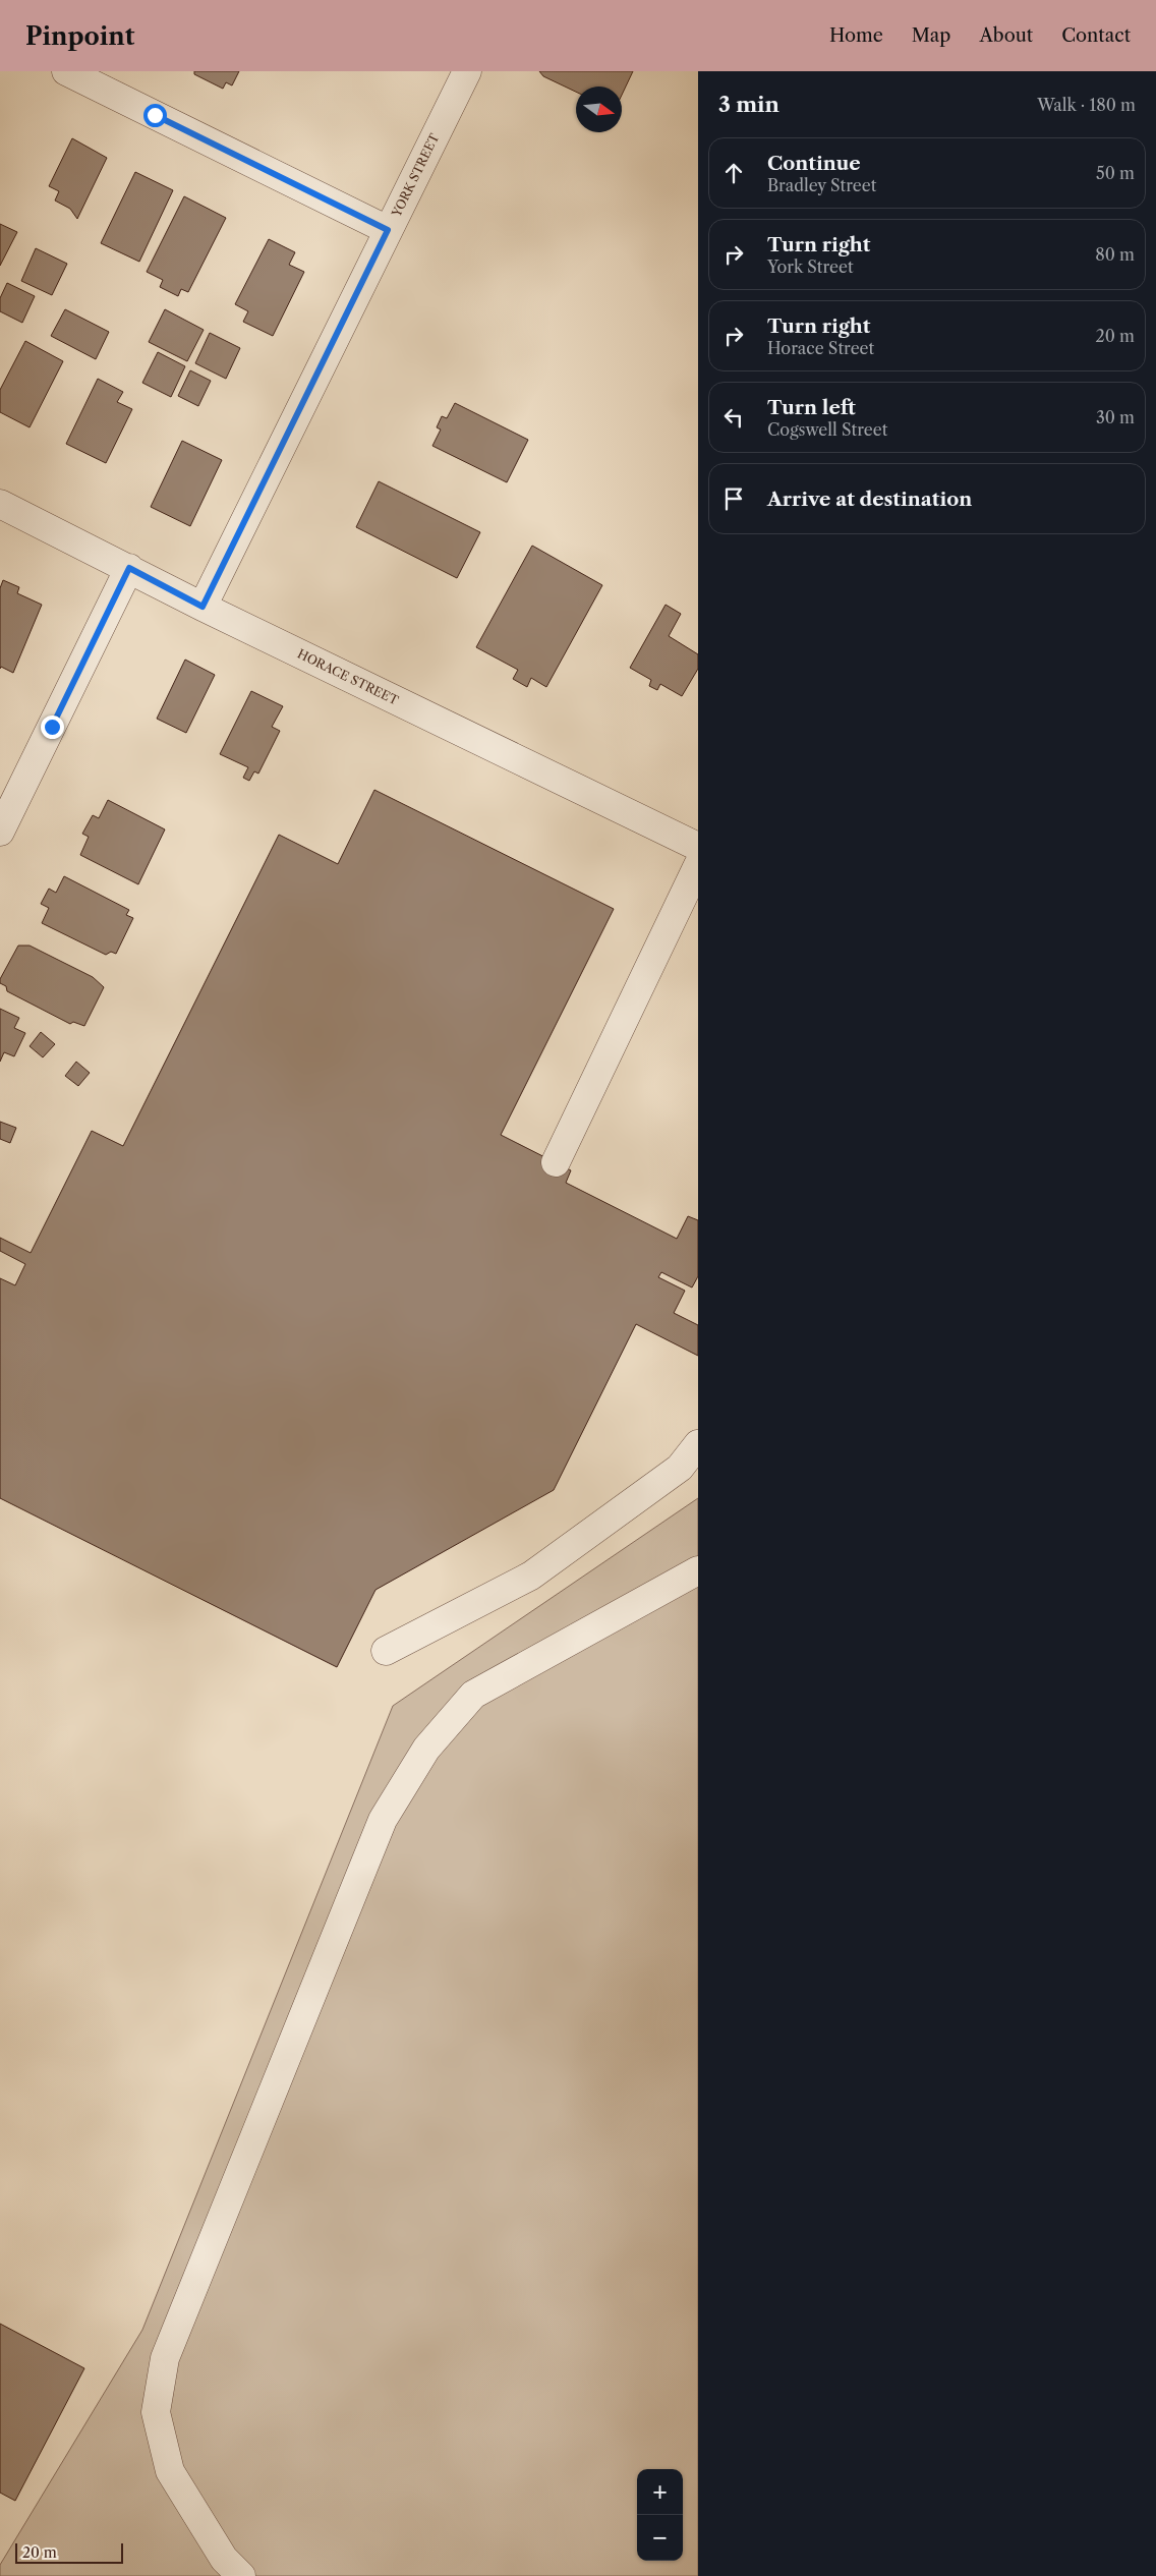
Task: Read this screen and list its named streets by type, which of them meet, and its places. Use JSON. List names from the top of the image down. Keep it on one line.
{"streets":{"street":["YORK STREET","HORACE STREET"]},"crossings":[["YORK STREET","HORACE STREET"]],"scale_bar":"20 m","north":"right","page":{"header":"Pinpoint","nav":["Home","Map","About","Contact"],"heading":["3 min","Walk · 180 m"],"list":[["Continue","Bradley Street","50 m"],["Turn right","York Street","80 m"],["Turn right","Horace Street","20 m"],["Turn left","Cogswell Street","30 m"],"Arrive at destination"],"map_buttons":["+","−"],"scale":"20 m"}}
